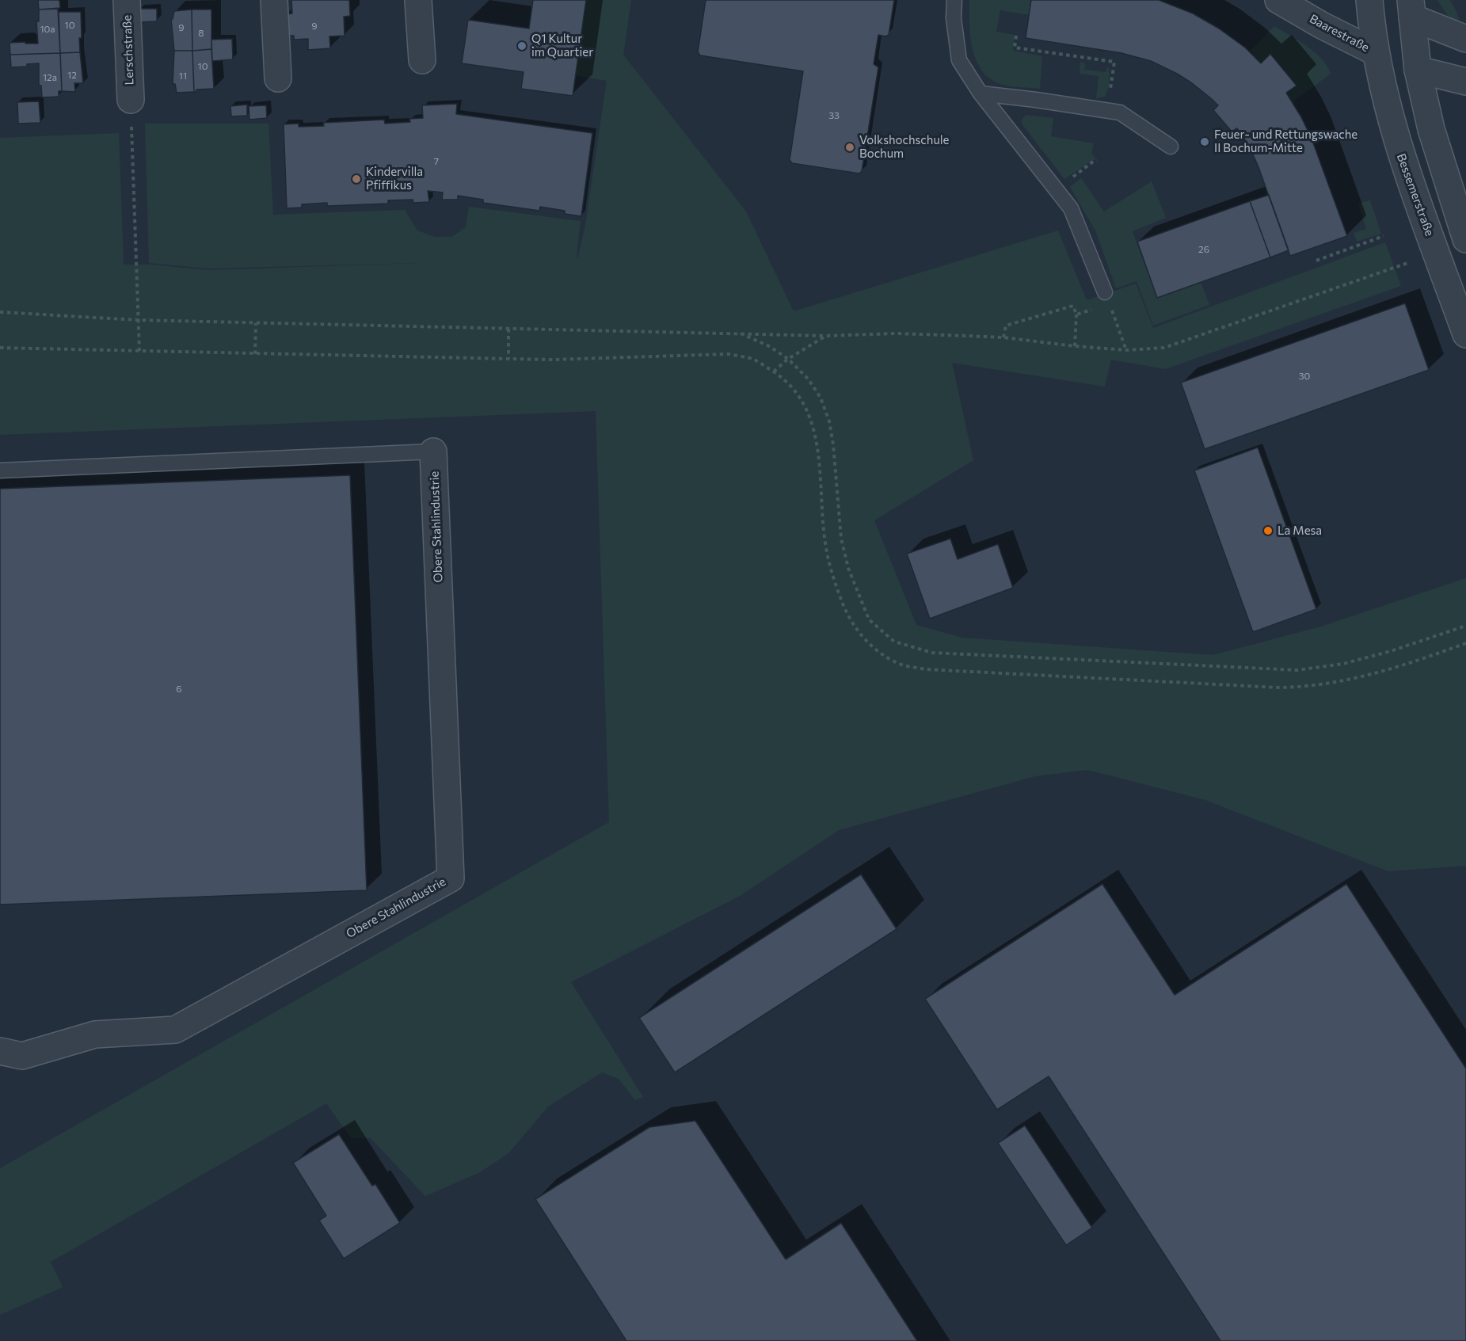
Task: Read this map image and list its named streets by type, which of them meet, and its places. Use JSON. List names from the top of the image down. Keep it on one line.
{"streets":{"street":["Baarestraße","Lerschstraße","Bessemerstraße","Obere Stahlindustrie"]},"crossings":[["Baarestraße","Bessemerstraße"]],"places":["Q1 Kultur im Quartier","Feuer- und Rettungswache II Bochum-Mitte","Volkshochschule Bochum","Kindervilla Pfiffikus","La Mesa"],"house_numbers":["10","9","9","10a","8","10","12","11","12a","33","7","26","30","6"]}
